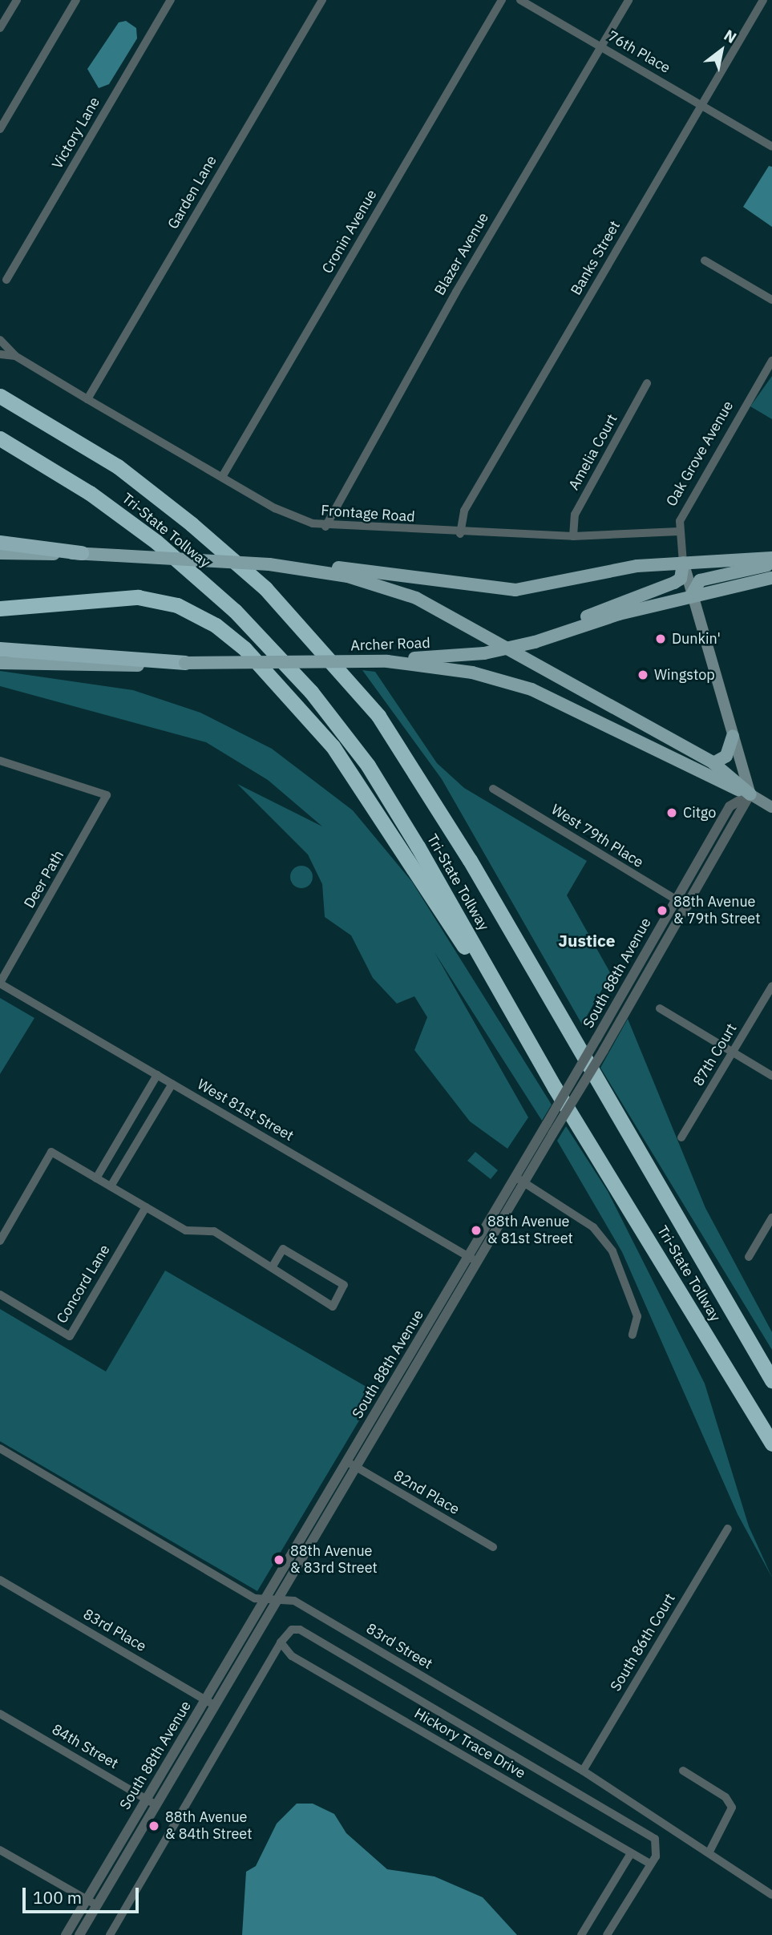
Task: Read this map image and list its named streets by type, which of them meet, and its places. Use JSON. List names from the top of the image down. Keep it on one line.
{"streets":{"highway":["Tri-State Tollway"],"main road":["Oak Grove Avenue","Archer Road"],"street":["76th Place","Victory Lane","Garden Lane","Cronin Avenue","Blazer Avenue","Banks Street","Amelia Court","Frontage Road","West 79th Place","Deer Path","South 88th Avenue","87th Court","West 81st Street","Concord Lane","82nd Place","83rd Place","South 86th Court","83rd Street","Hickory Trace Drive","84th Street"]},"crossings":[["76th Place","Blazer Avenue"],["76th Place","Banks Street"],["Garden Lane","Frontage Road"],["Cronin Avenue","Frontage Road"],["Blazer Avenue","Frontage Road"],["Banks Street","Frontage Road"],["Amelia Court","Frontage Road"],["Oak Grove Avenue","Frontage Road"],["Oak Grove Avenue","Archer Road"],["Oak Grove Avenue","South 88th Avenue"],["West 79th Place","South 88th Avenue"],["Deer Path","West 81st Street"],["South 88th Avenue","West 81st Street"],["South 88th Avenue","82nd Place"],["South 88th Avenue","83rd Place"],["South 88th Avenue","83rd Street"],["South 88th Avenue","84th Street"],["South 86th Court","83rd Street"]],"districts":["Justice"],"places":["Dunkin'","Wingstop","Citgo","88th Avenue & 79th Street","88th Avenue & 81st Street","88th Avenue & 83rd Street","88th Avenue & 84th Street"],"scale_bar":"100 m","north":"top right"}
